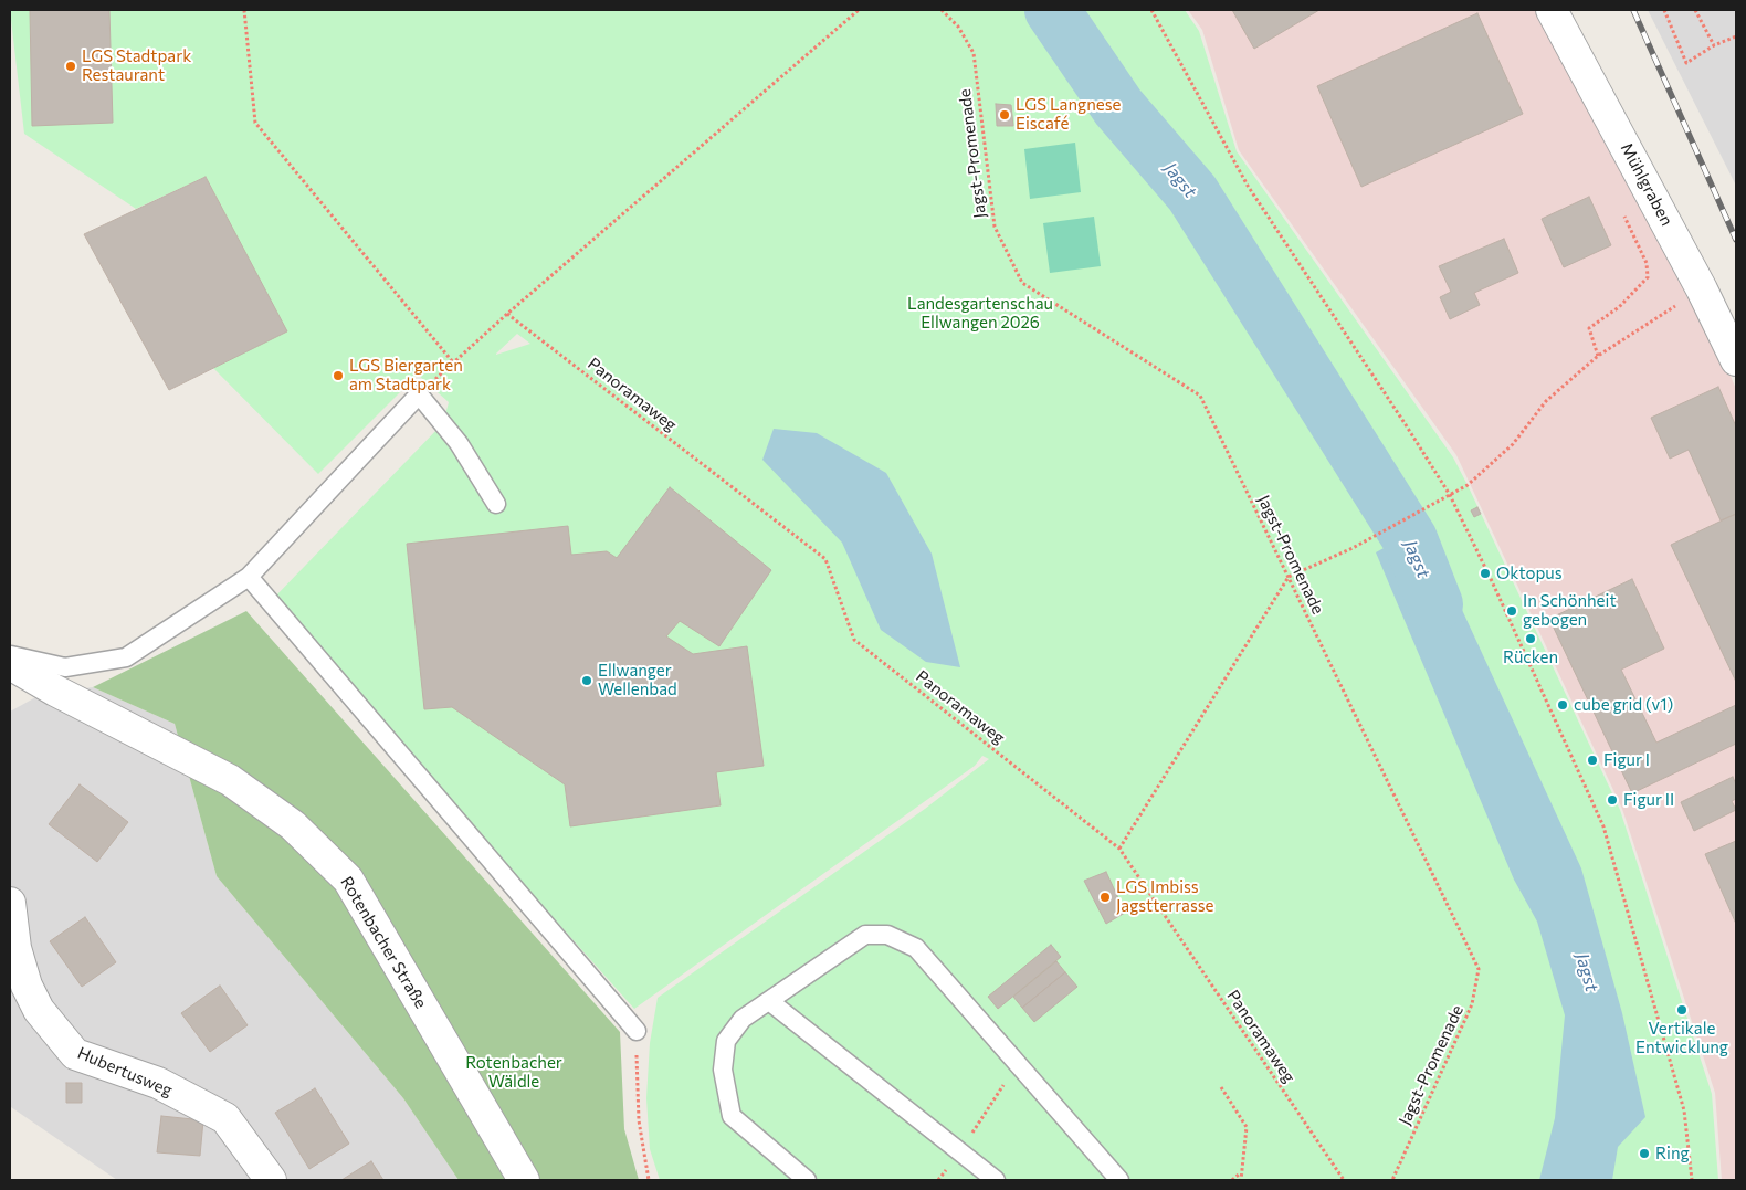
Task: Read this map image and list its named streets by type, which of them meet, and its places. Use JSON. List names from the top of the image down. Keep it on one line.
{"streets":{"street":["Mühlgraben","Rotenbacher Straße","Hubertusweg"],"path":["Jagst-Promenade","Panoramaweg"]},"water":["Jagst"],"parks":["Landesgartenschau Ellwangen 2026","Rotenbacher Wäldle"],"places":["LGS Stadtpark Restaurant","LGS Langnese Eiscafé","LGS Biergarten am Stadtpark","Oktopus","In Schönheit gebogen","Rücken","Ellwanger Wellenbad","cube grid (v1)","Figur I","Figur II","LGS Imbiss Jagstterrasse","Vertikale Entwicklung","Ring"]}
